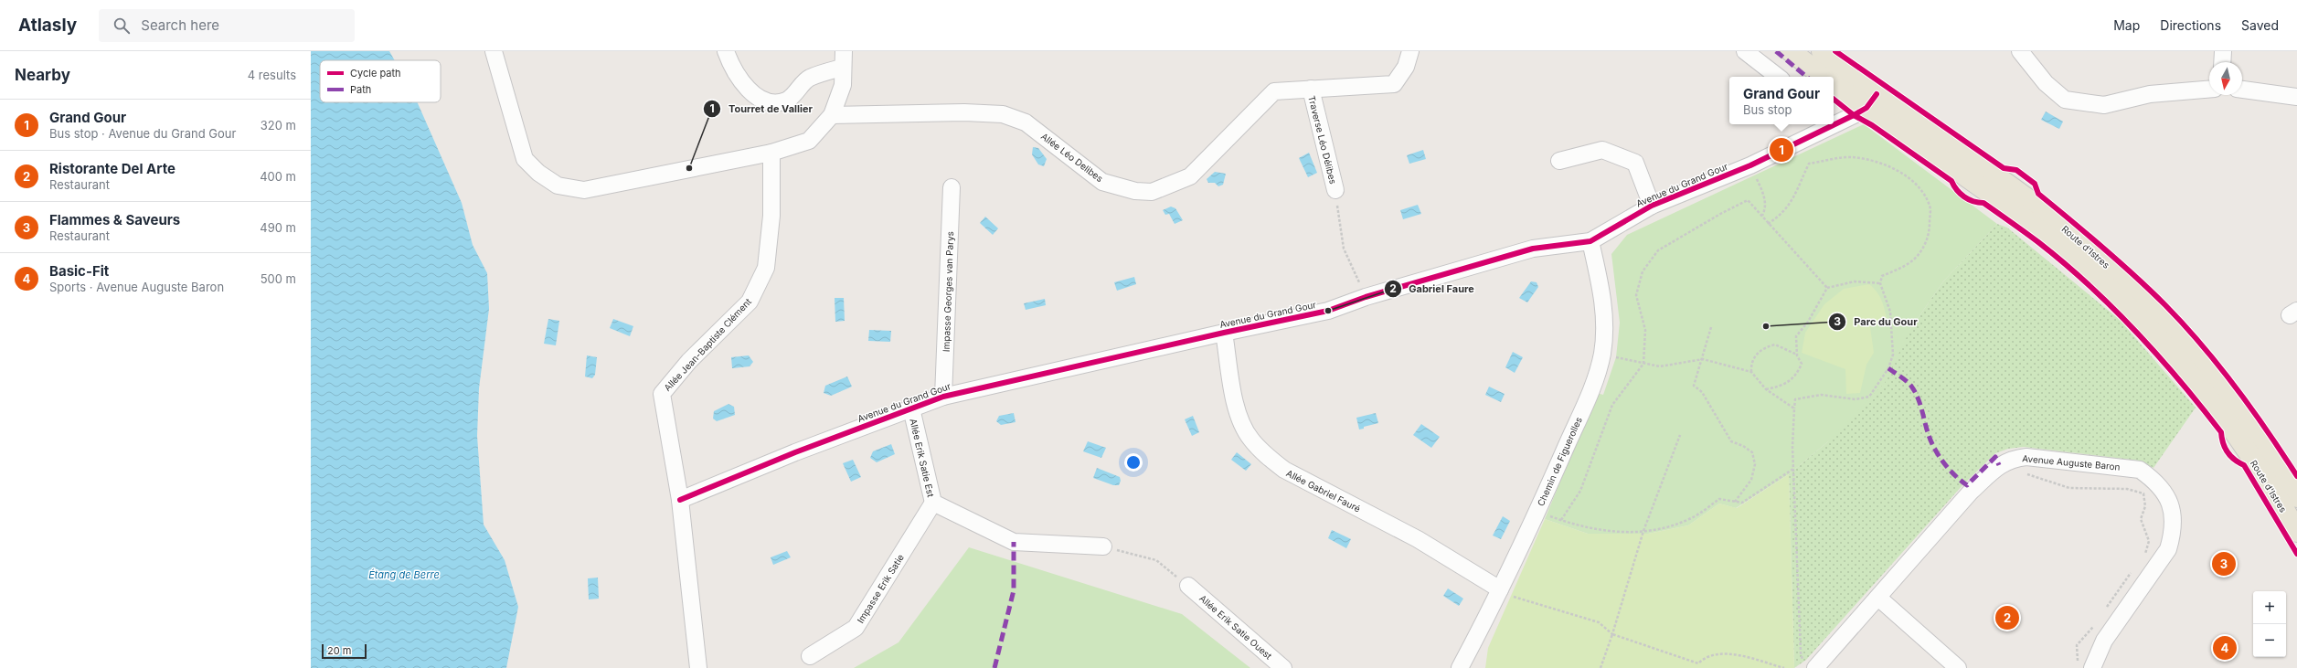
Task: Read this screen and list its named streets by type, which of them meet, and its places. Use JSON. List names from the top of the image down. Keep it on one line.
{"streets":{"main road":["Route d'Istres"],"street":["Traverse Léo Délibes","Allée Léo Delibes","Avenue du Grand Gour","Impasse Georges van Parys","Allée Jean-Baptiste Clément","Allée Erik Satie Est","Chemin de Figuerolles","Avenue Auguste Baron","Allée Gabriel Fauré","Impasse Erik Satie","Allée Erik Satie Ouest"]},"crossings":[["Traverse Léo Délibes","Allée Léo Delibes"],["Avenue du Grand Gour","Route d'Istres"],["Avenue du Grand Gour","Impasse Georges van Parys"],["Avenue du Grand Gour","Allée Jean-Baptiste Clément"],["Avenue du Grand Gour","Allée Erik Satie Est"],["Avenue du Grand Gour","Chemin de Figuerolles"],["Avenue du Grand Gour","Allée Gabriel Fauré"],["Allée Erik Satie Est","Impasse Erik Satie"],["Chemin de Figuerolles","Allée Gabriel Fauré"]],"water":["Étang de Berre"],"places":["Tourret de Vallier","Gabriel Faure","Parc du Gour"],"legend":["Cycle path","Path"],"scale_bar":"20 m","north":"bottom","page":{"header":"Atlasly","search":"Search here","nav":["Map","Directions","Saved"],"heading":["Nearby","4 results"],"popup":["Grand Gour","Bus stop"],"list":[{"mark":"1","name":"Grand Gour","note":"Bus stop · Avenue du Grand Gour","value":"320 m"},{"mark":"2","name":"Ristorante Del Arte","note":"Restaurant","value":"400 m"},{"mark":"3","name":"Flammes & Saveurs","note":"Restaurant","value":"490 m"},{"mark":"4","name":"Basic-Fit","note":"Sports · Avenue Auguste Baron","value":"500 m"}],"pins":["1","3","2","4"],"map_buttons":["+","−"],"scale":"20 m"}}
